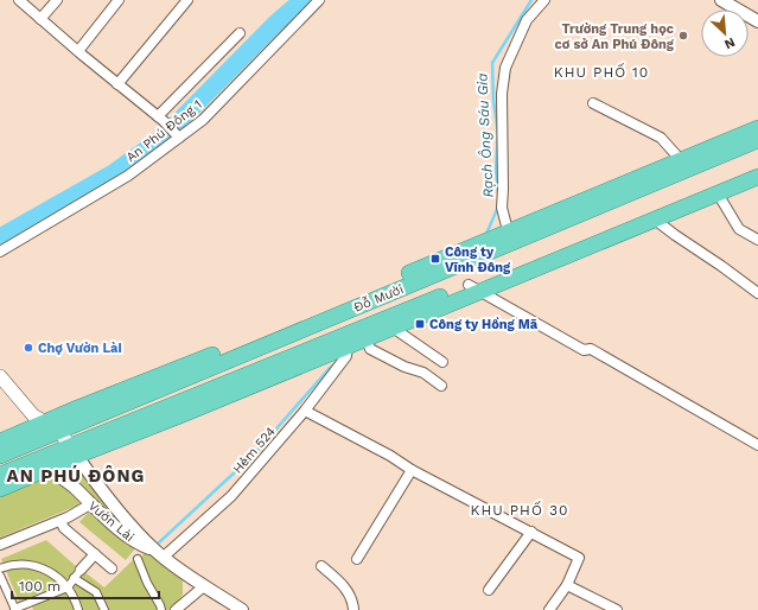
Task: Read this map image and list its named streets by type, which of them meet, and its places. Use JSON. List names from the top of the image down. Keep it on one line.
{"streets":{"highway":["Đỗ Mười"],"main road":["Vườn Lài"],"street":["An Phú Đông 1","Hẻm 524"]},"crossings":[["Đỗ Mười","Hẻm 524"],["Đỗ Mười","Vườn Lài"],["Hẻm 524","Vườn Lài"]],"districts":["KHU PHỐ 10","AN PHÚ ĐÔNG","KHU PHỐ 30"],"water":["Rạch Ông Sáu Gia"],"places":{"other":["Trường Trung học cơ sở An Phú Đông","Chợ Vườn Lài"],"transit":["Công ty Vĩnh Đông","Công ty Hồng Mã"]},"scale_bar":"100 m","north":"bottom right"}
